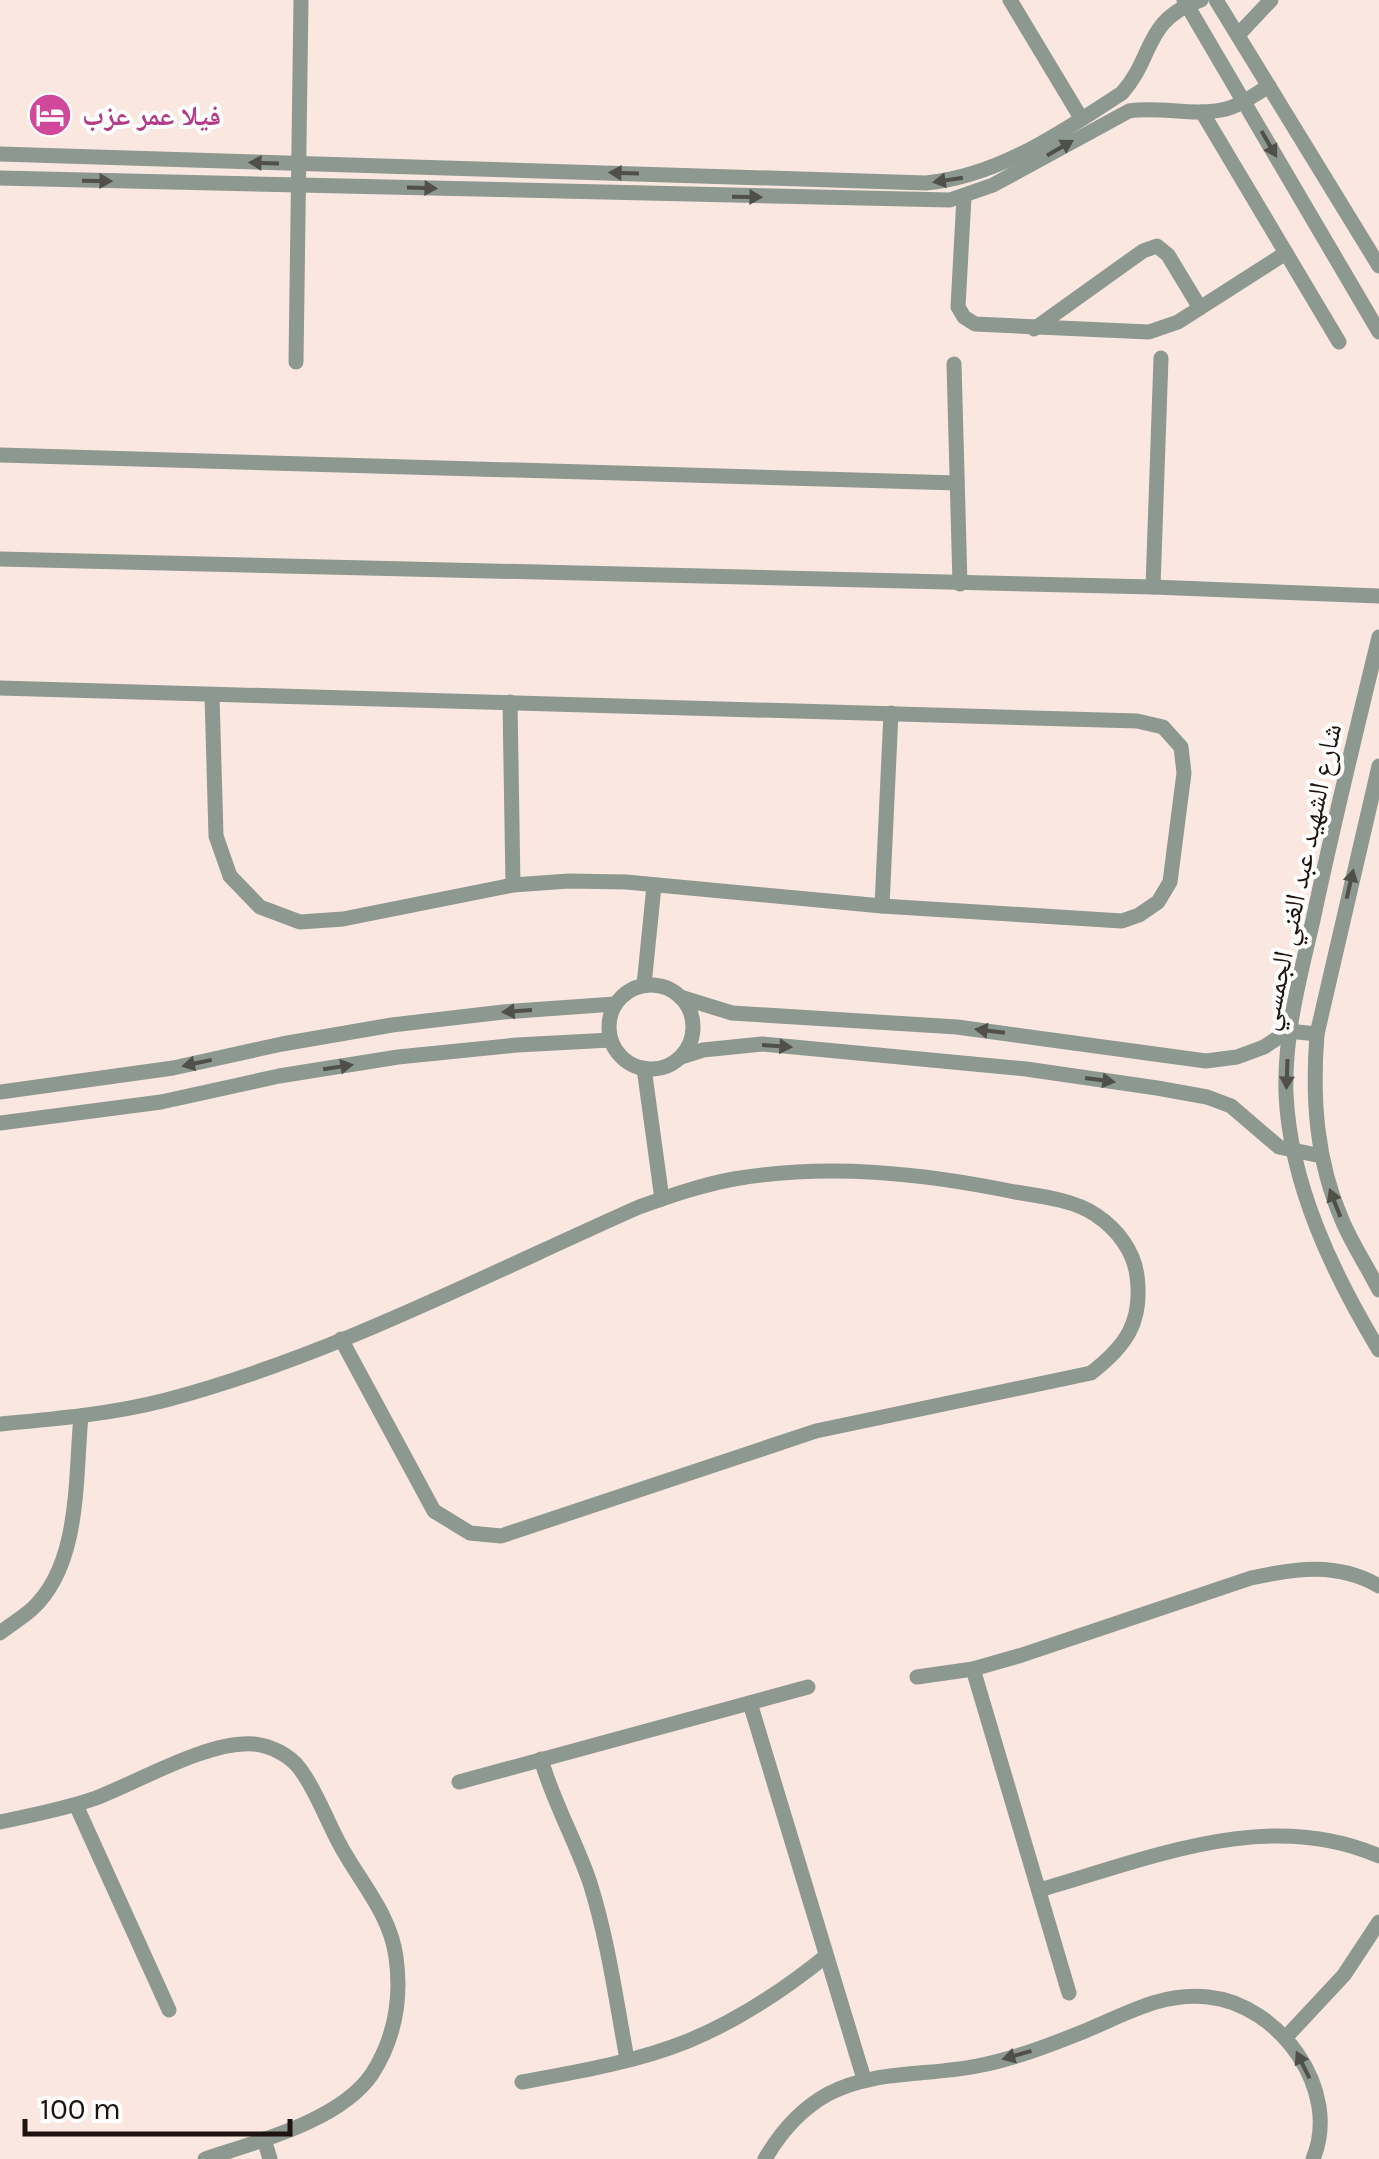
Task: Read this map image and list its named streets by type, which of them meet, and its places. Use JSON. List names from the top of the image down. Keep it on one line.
{"streets":{"street":["شارع الشهيد عبد الغني الجمسي"]},"places":{"hotel":["فيلا عمر عزب"]},"scale_bar":"100 m"}
